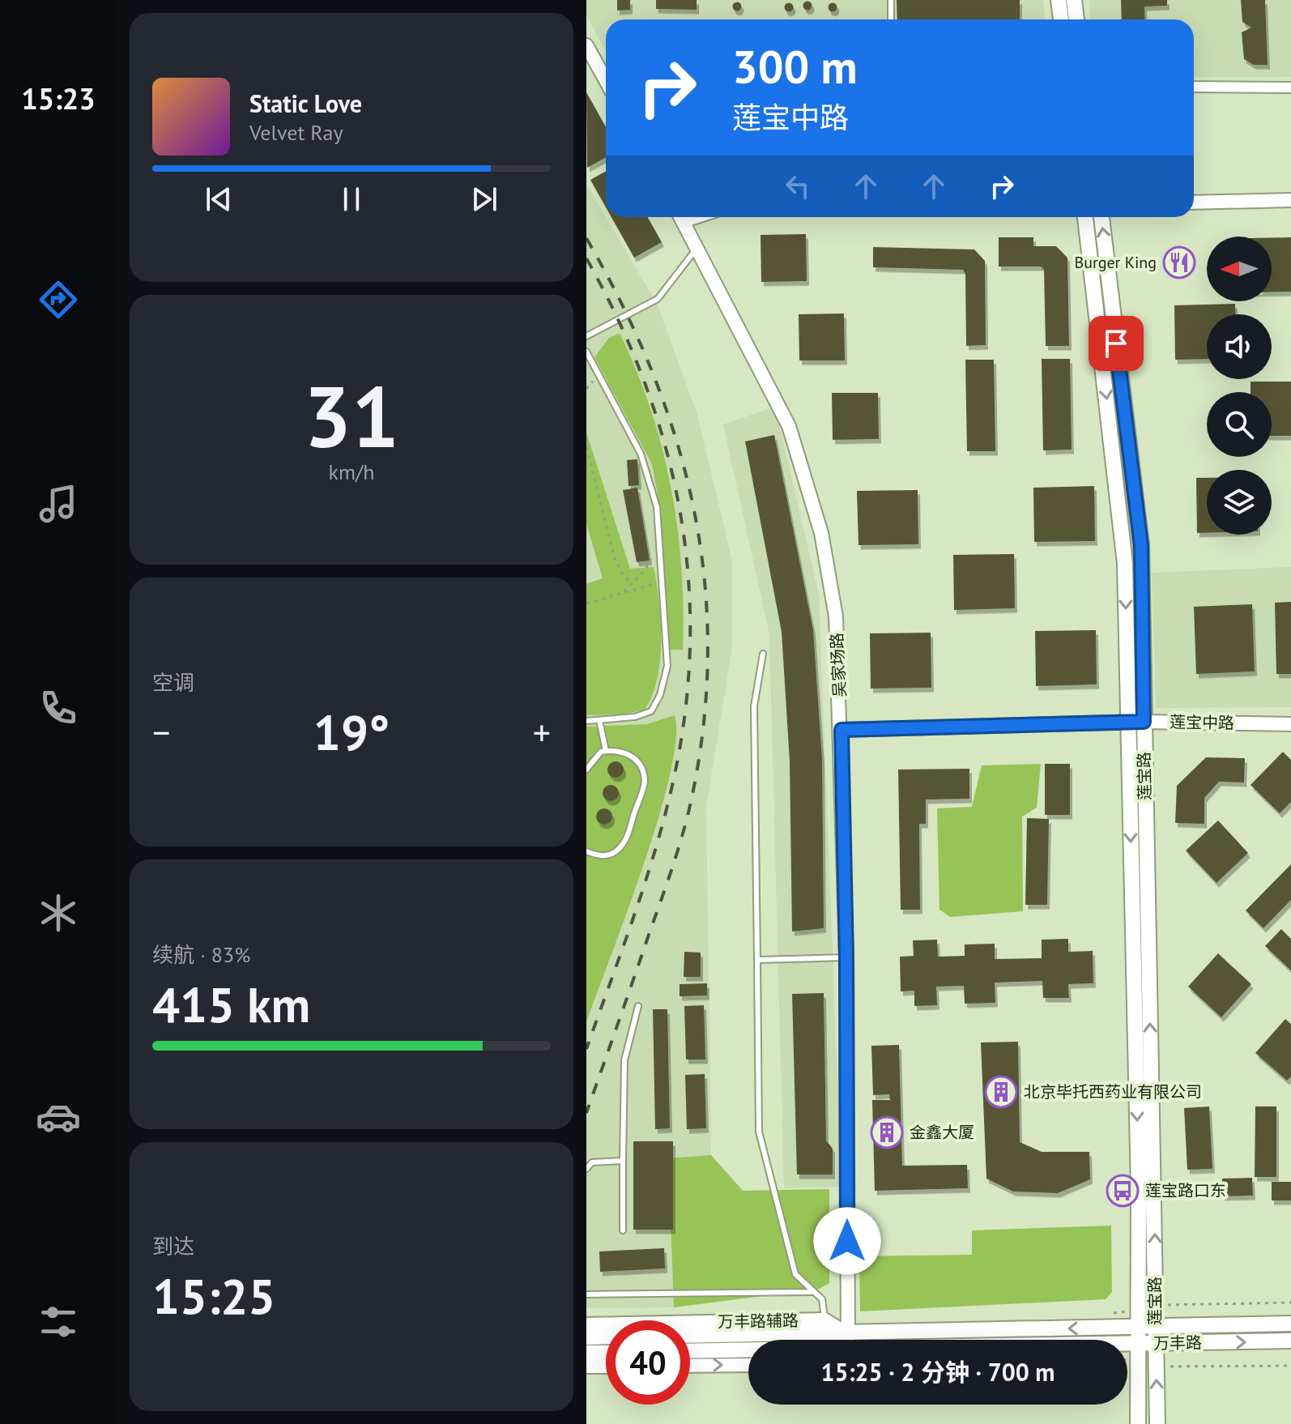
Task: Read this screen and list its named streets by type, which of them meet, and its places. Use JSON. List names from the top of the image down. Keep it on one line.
{"streets":{"main road":["莲宝路","万丰路"],"street":["吴家场路","莲宝中路","万丰路辅路"]},"crossings":[["吴家场路","莲宝中路"],["莲宝中路","莲宝路"],["莲宝路","万丰路"],["万丰路辅路","万丰路"]],"places":{"restaurant":["Burger King"],"building":["北京毕托西药业有限公司","金鑫大厦"],"bus stop":["莲宝路口东"]},"north":"left","page":{"tabs":"15:23","turn":["300 m","莲宝中路"],"song":["Static Love","Velvet Ray"],"tile":[["31","km/h"],"空调",["续航 · 83%","415 km"],["到达","15:25"]],"heat":["−","19°","+"],"limit":"40","trip":"15:25 · 2 分钟 · 700 m"}}
